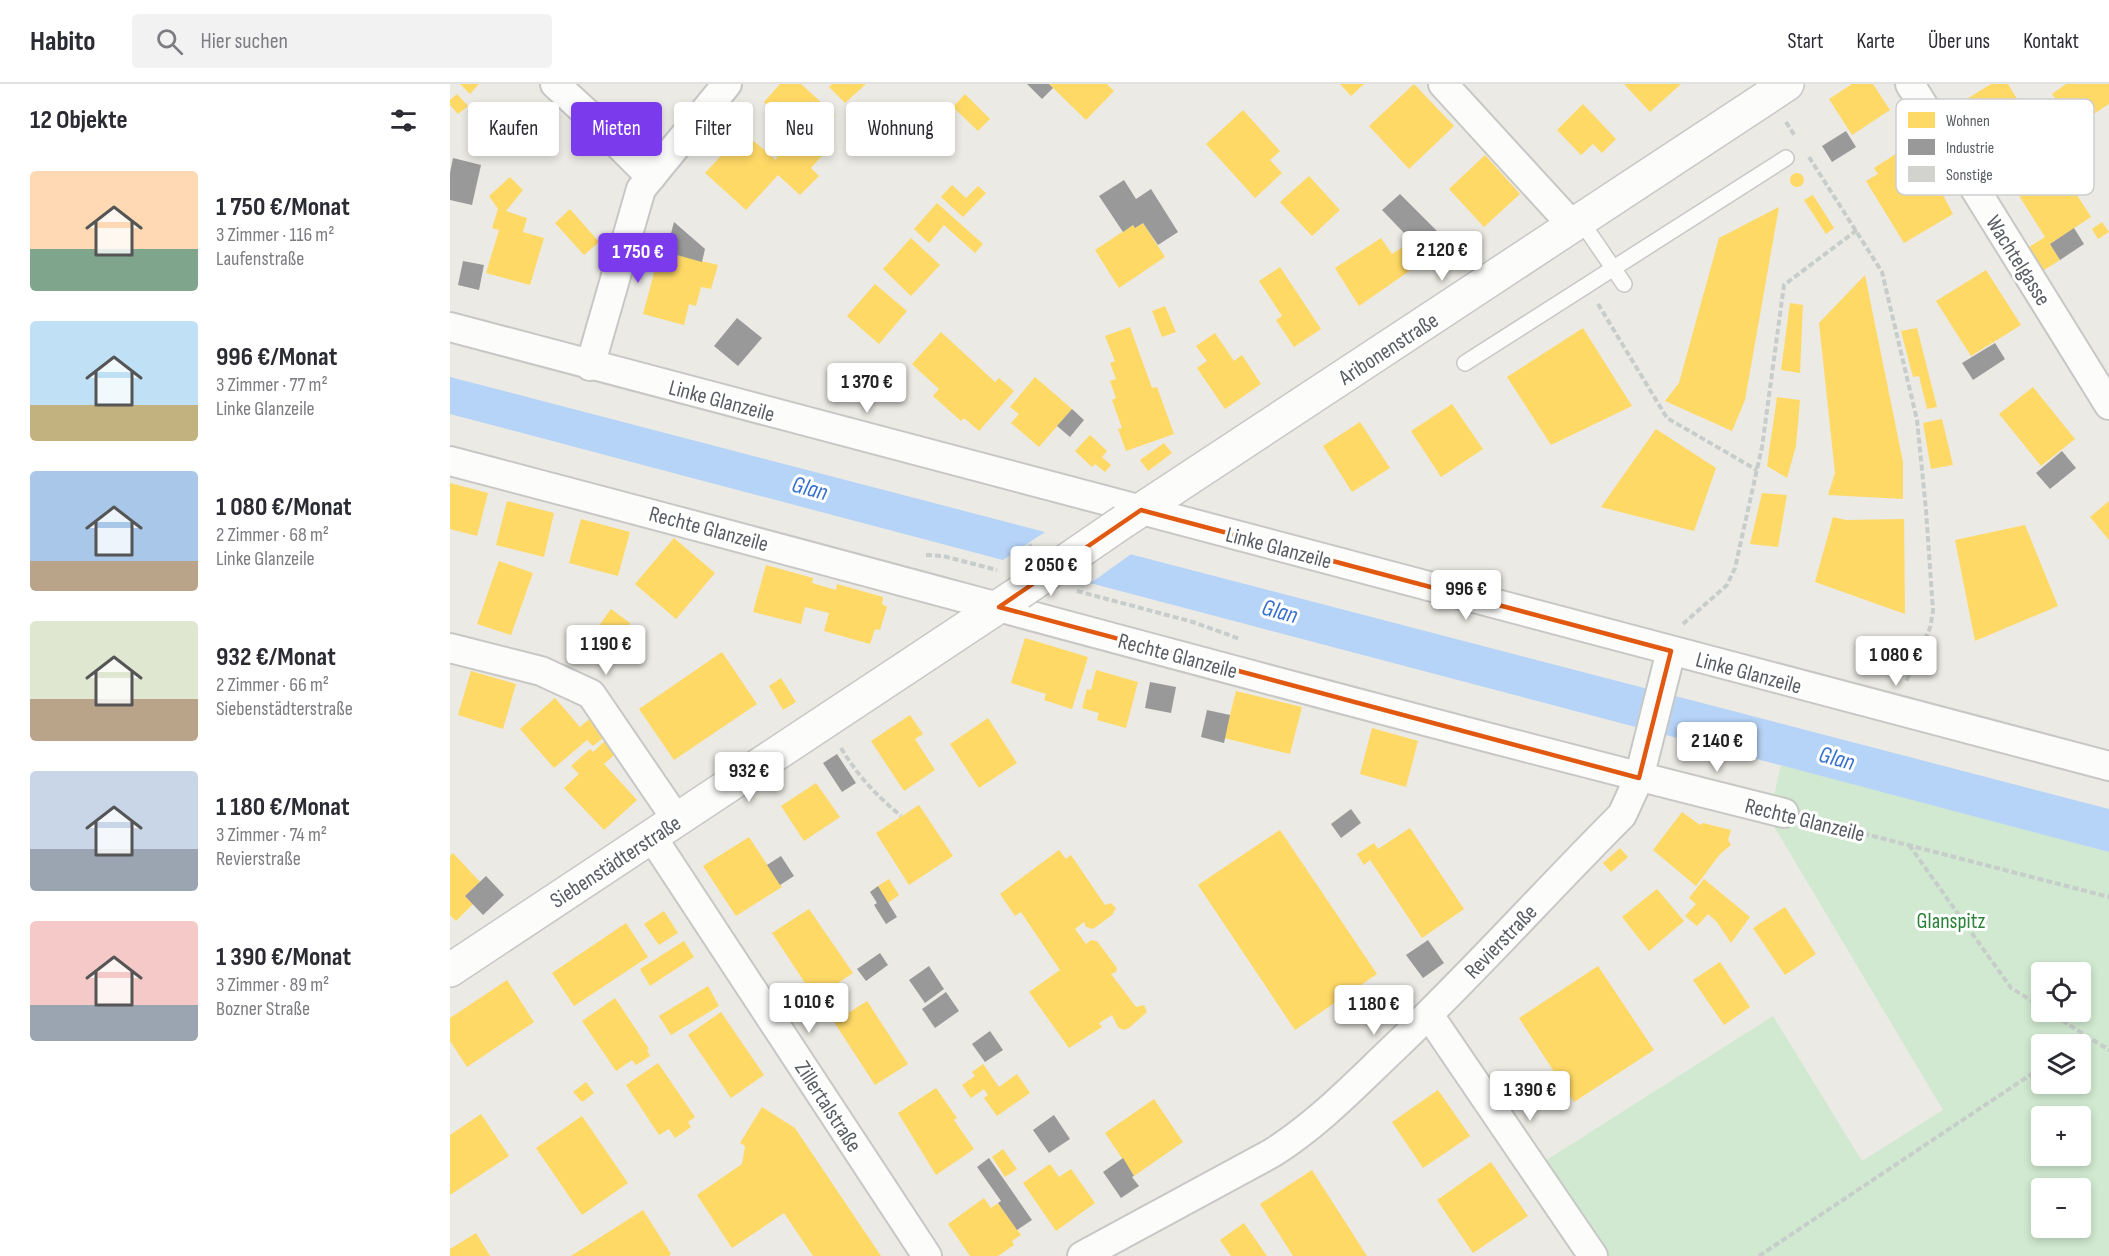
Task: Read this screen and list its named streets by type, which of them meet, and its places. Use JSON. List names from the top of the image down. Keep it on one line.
{"streets":{"street":["Wachtelgasse","Aribonenstraße","Linke Glanzeile","Rechte Glanzeile","Siebenstädterstraße","Revierstraße","Zillertalstraße"]},"crossings":[["Aribonenstraße","Linke Glanzeile"],["Aribonenstraße","Rechte Glanzeile"],["Aribonenstraße","Siebenstädterstraße"],["Linke Glanzeile","Revierstraße"],["Rechte Glanzeile","Siebenstädterstraße"],["Rechte Glanzeile","Revierstraße"],["Siebenstädterstraße","Zillertalstraße"]],"water":["Glan"],"parks":["Glanspitz"],"legend":["Wohnen","Industrie","Sonstige"],"page":{"header":"Habito","search":"Hier suchen","nav":["Start","Karte","Über uns","Kontakt"],"heading":"12 Objekte","chip":["Kaufen","Mieten","Filter","Neu","Wohnung"],"list":[{"name":"1 750 €/Monat","note":"3 Zimmer · 116 m² · Laufenstraße"},{"name":"996 €/Monat","note":"3 Zimmer · 77 m² · Linke Glanzeile"},{"name":"1 080 €/Monat","note":"2 Zimmer · 68 m² · Linke Glanzeile"},{"name":"932 €/Monat","note":"2 Zimmer · 66 m² · Siebenstädterstraße"},{"name":"1 180 €/Monat","note":"3 Zimmer · 74 m² · Revierstraße"},{"name":"1 390 €/Monat","note":"3 Zimmer · 89 m² · Bozner Straße"}],"price":["2 120 €","1 750 €","1 370 €","2 050 €","996 €","1 190 €","1 080 €","2 140 €","932 €","1 010 €","1 180 €","1 390 €"],"map_buttons":["+","−"]}}
